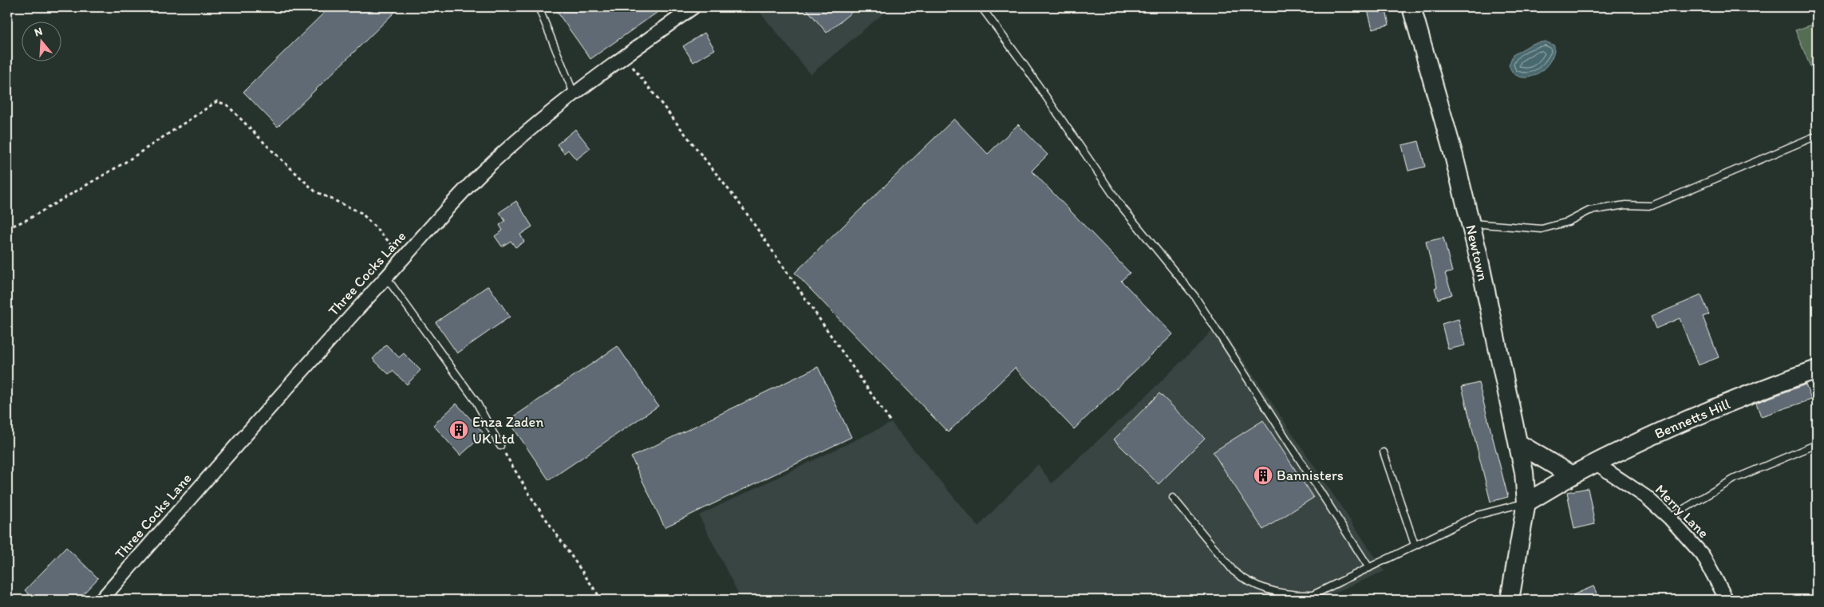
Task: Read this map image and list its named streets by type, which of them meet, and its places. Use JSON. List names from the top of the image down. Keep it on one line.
{"streets":{"main road":["Newtown","Bennetts Hill"],"street":["Three Cocks Lane","Merry Lane"]},"crossings":[["Newtown","Bennetts Hill"],["Bennetts Hill","Merry Lane"]],"places":{"building":["Enza Zaden UK Ltd","Bannisters"]},"north":"top"}
